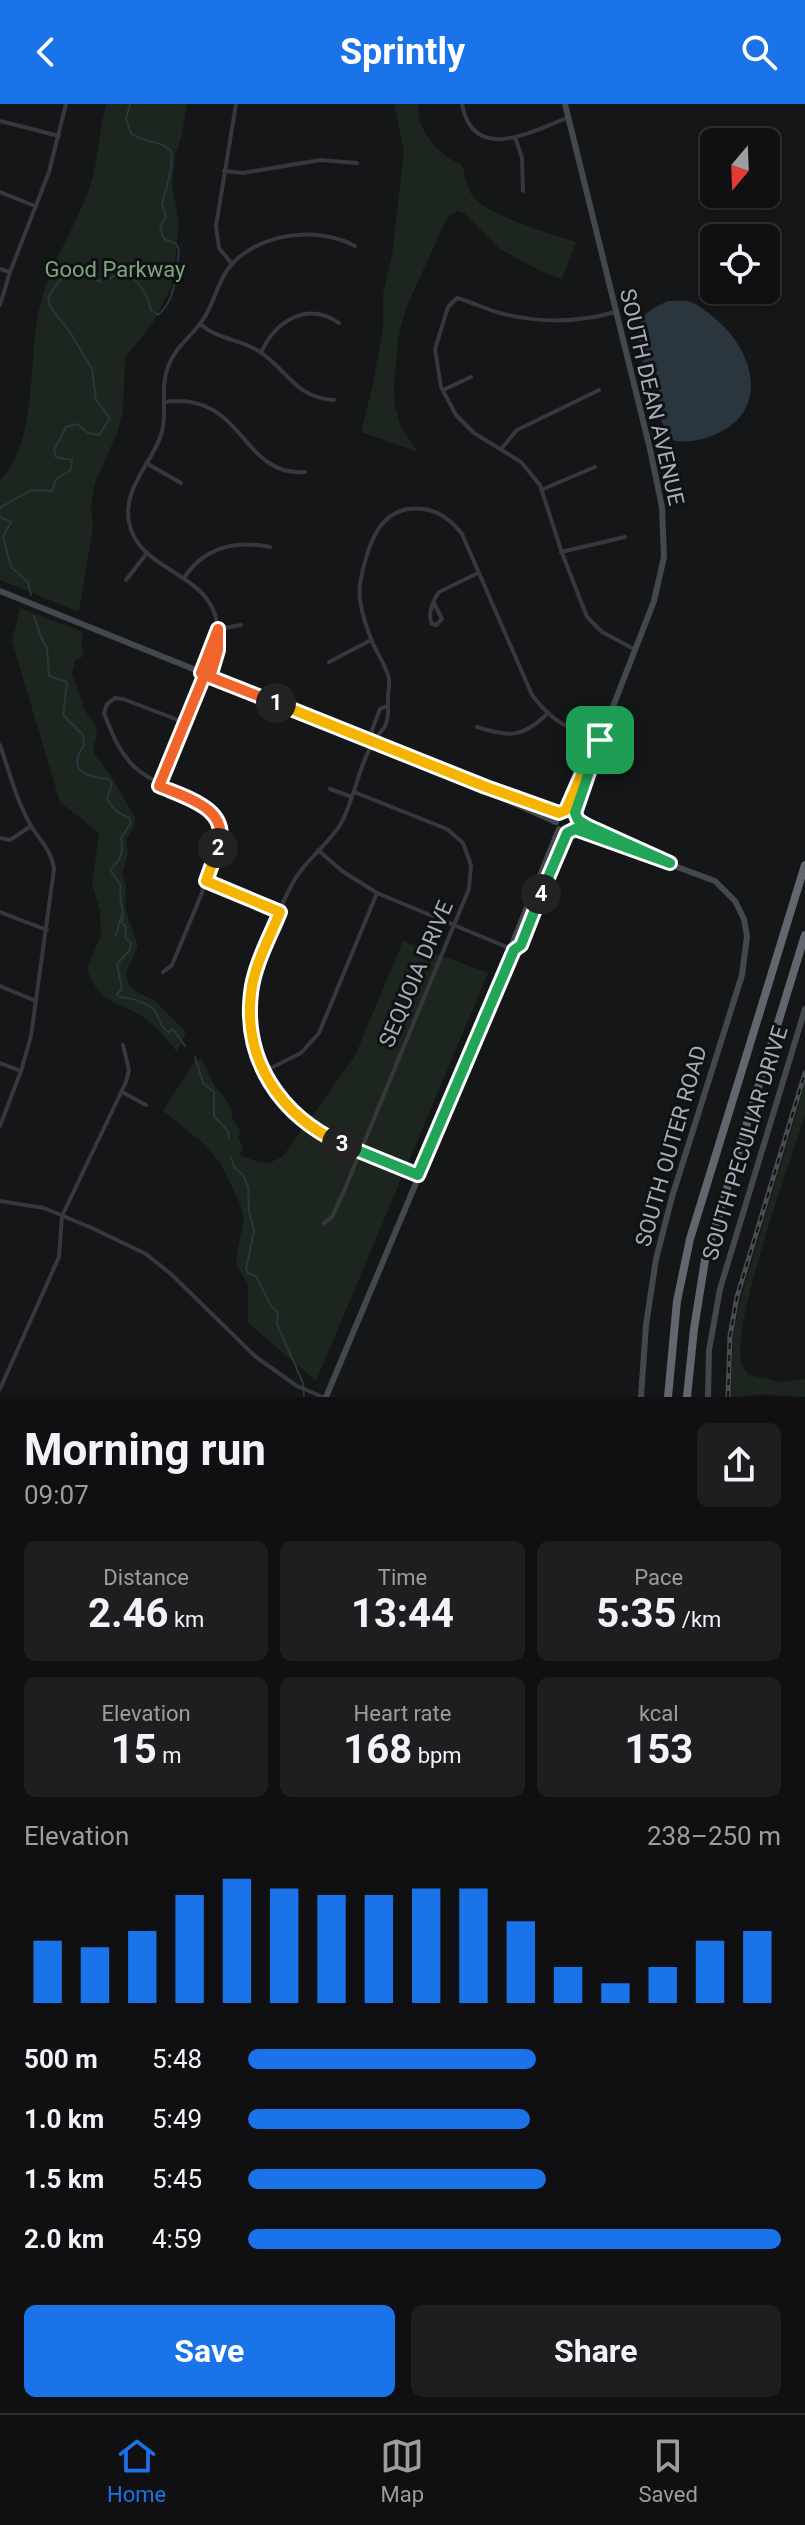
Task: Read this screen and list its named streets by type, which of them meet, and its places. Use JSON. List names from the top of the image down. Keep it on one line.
{"streets":{"street":["SOUTH DEAN AVENUE","SEQUOIA DRIVE","SOUTH PECULIAR DRIVE","SOUTH OUTER ROAD"]},"parks":["Good Parkway"],"north":"bottom","page":{"header":"Sprintly","pins":["1","2","4","3"],"heading":["Morning run","09:07"],"stats":[["Distance","2.46 km"],["Time","13:44"],["Pace","5:35 /km"],["Elevation","15 m"],["Heart rate","168 bpm"],["kcal","153"]],"chart":["Elevation","238–250 m"],"list":[{"name":"500 m","note":"5:48"},{"name":"1.0 km","note":"5:49"},{"name":"1.5 km","note":"5:45"},{"name":"2.0 km","note":"4:59"}],"buttons":["Save","Share"],"tabs":["Home","Map","Saved"]}}
